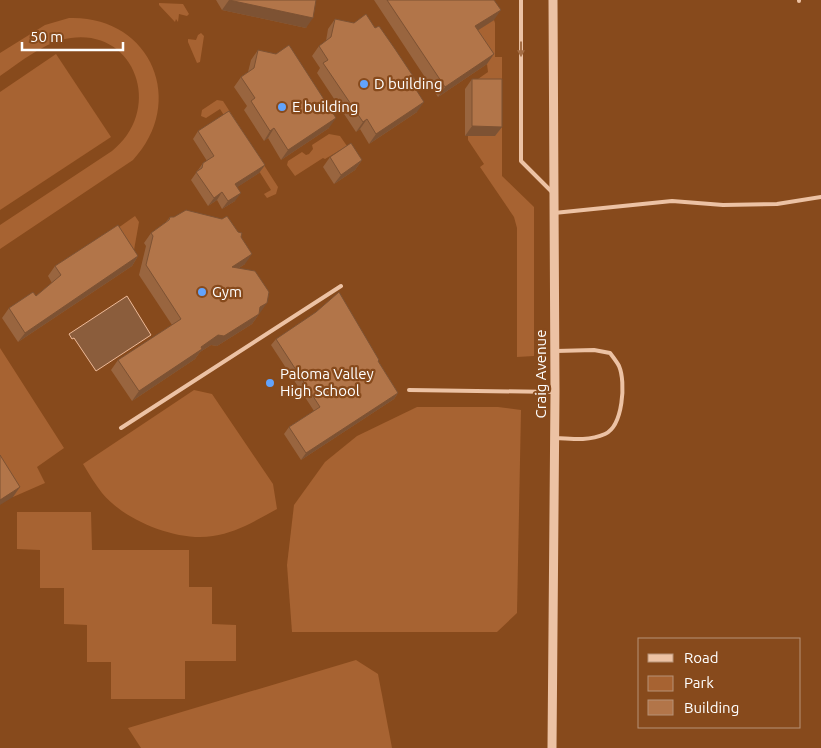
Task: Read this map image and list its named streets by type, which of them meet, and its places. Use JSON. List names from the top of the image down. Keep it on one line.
{"streets":{"street":["Craig Avenue"]},"places":["D building","E building","Gym","Paloma Valley High School"],"legend":["Road","Park","Building"],"scale_bar":"50 m"}
